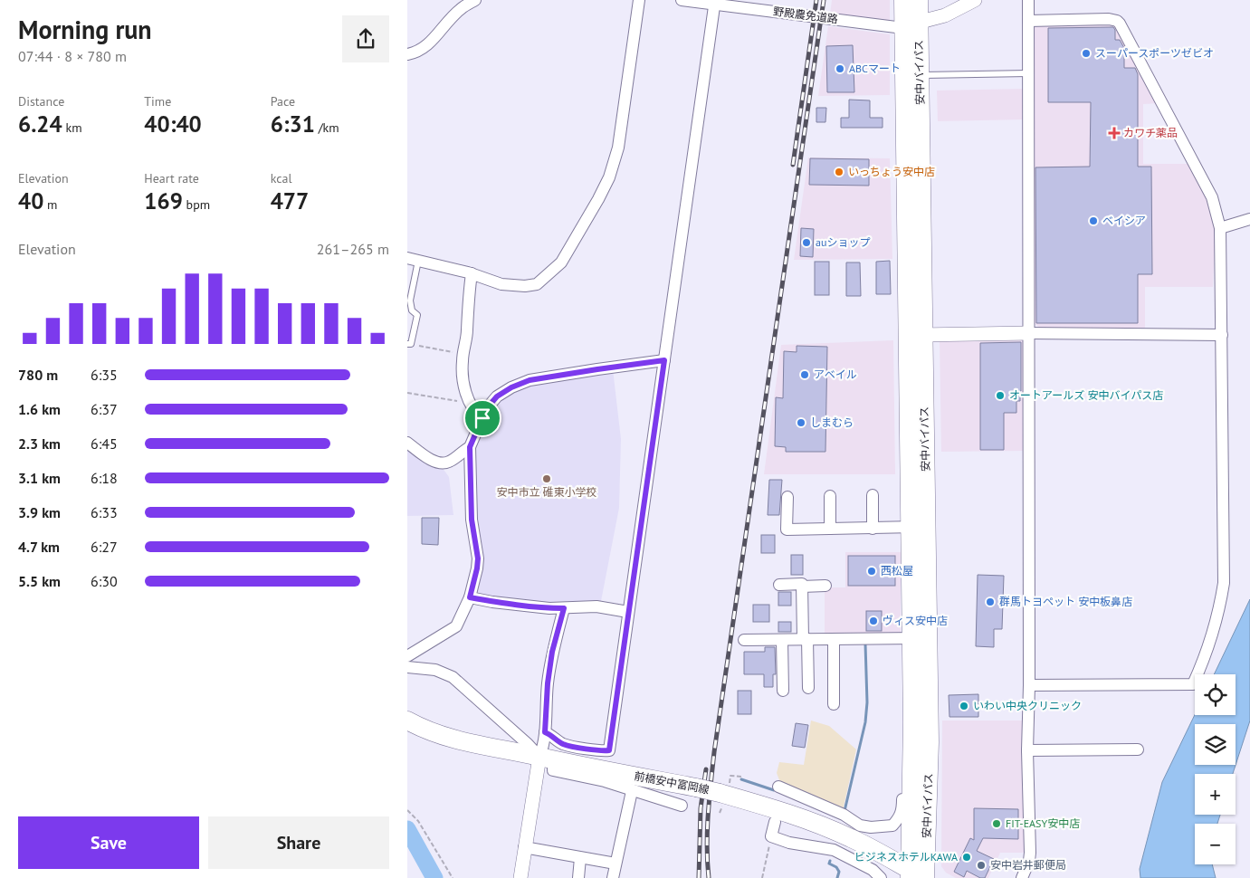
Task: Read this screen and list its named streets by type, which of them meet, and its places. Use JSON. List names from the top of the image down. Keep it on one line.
{"streets":{"main road":["安中バイパス","前橋安中富岡線"],"street":["野殿農免道路"]},"crossings":[["野殿農免道路","安中バイパス"],["安中バイパス","前橋安中富岡線"]],"places":{"other":["スーパースポーツゼビオ","ABCマート","いっちょう安中店","ベイシア","auショップ","アベイル","オートアールズ 安中バイパス店","しまむら","安中市立 碓東小学校","西松屋","群馬トヨペット 安中板鼻店","ヴィス安中店","いわい中央クリニック","FIT-EASY安中店","ビジネスホテルKAWA","安中岩井郵便局"],"health":["カワチ薬品"]},"page":{"heading":["Morning run","07:44 · 8 × 780 m"],"stats":[["Distance","6.24 km"],["Time","40:40"],["Pace","6:31 /km"],["Elevation","40 m"],["Heart rate","169 bpm"],["kcal","477"]],"chart":["Elevation","261–265 m"],"list":[{"name":"780 m","note":"6:35"},{"name":"1.6 km","note":"6:37"},{"name":"2.3 km","note":"6:45"},{"name":"3.1 km","note":"6:18"},{"name":"3.9 km","note":"6:33"},{"name":"4.7 km","note":"6:27"},{"name":"5.5 km","note":"6:30"}],"map_buttons":["+","−"],"buttons":["Save","Share"]}}
